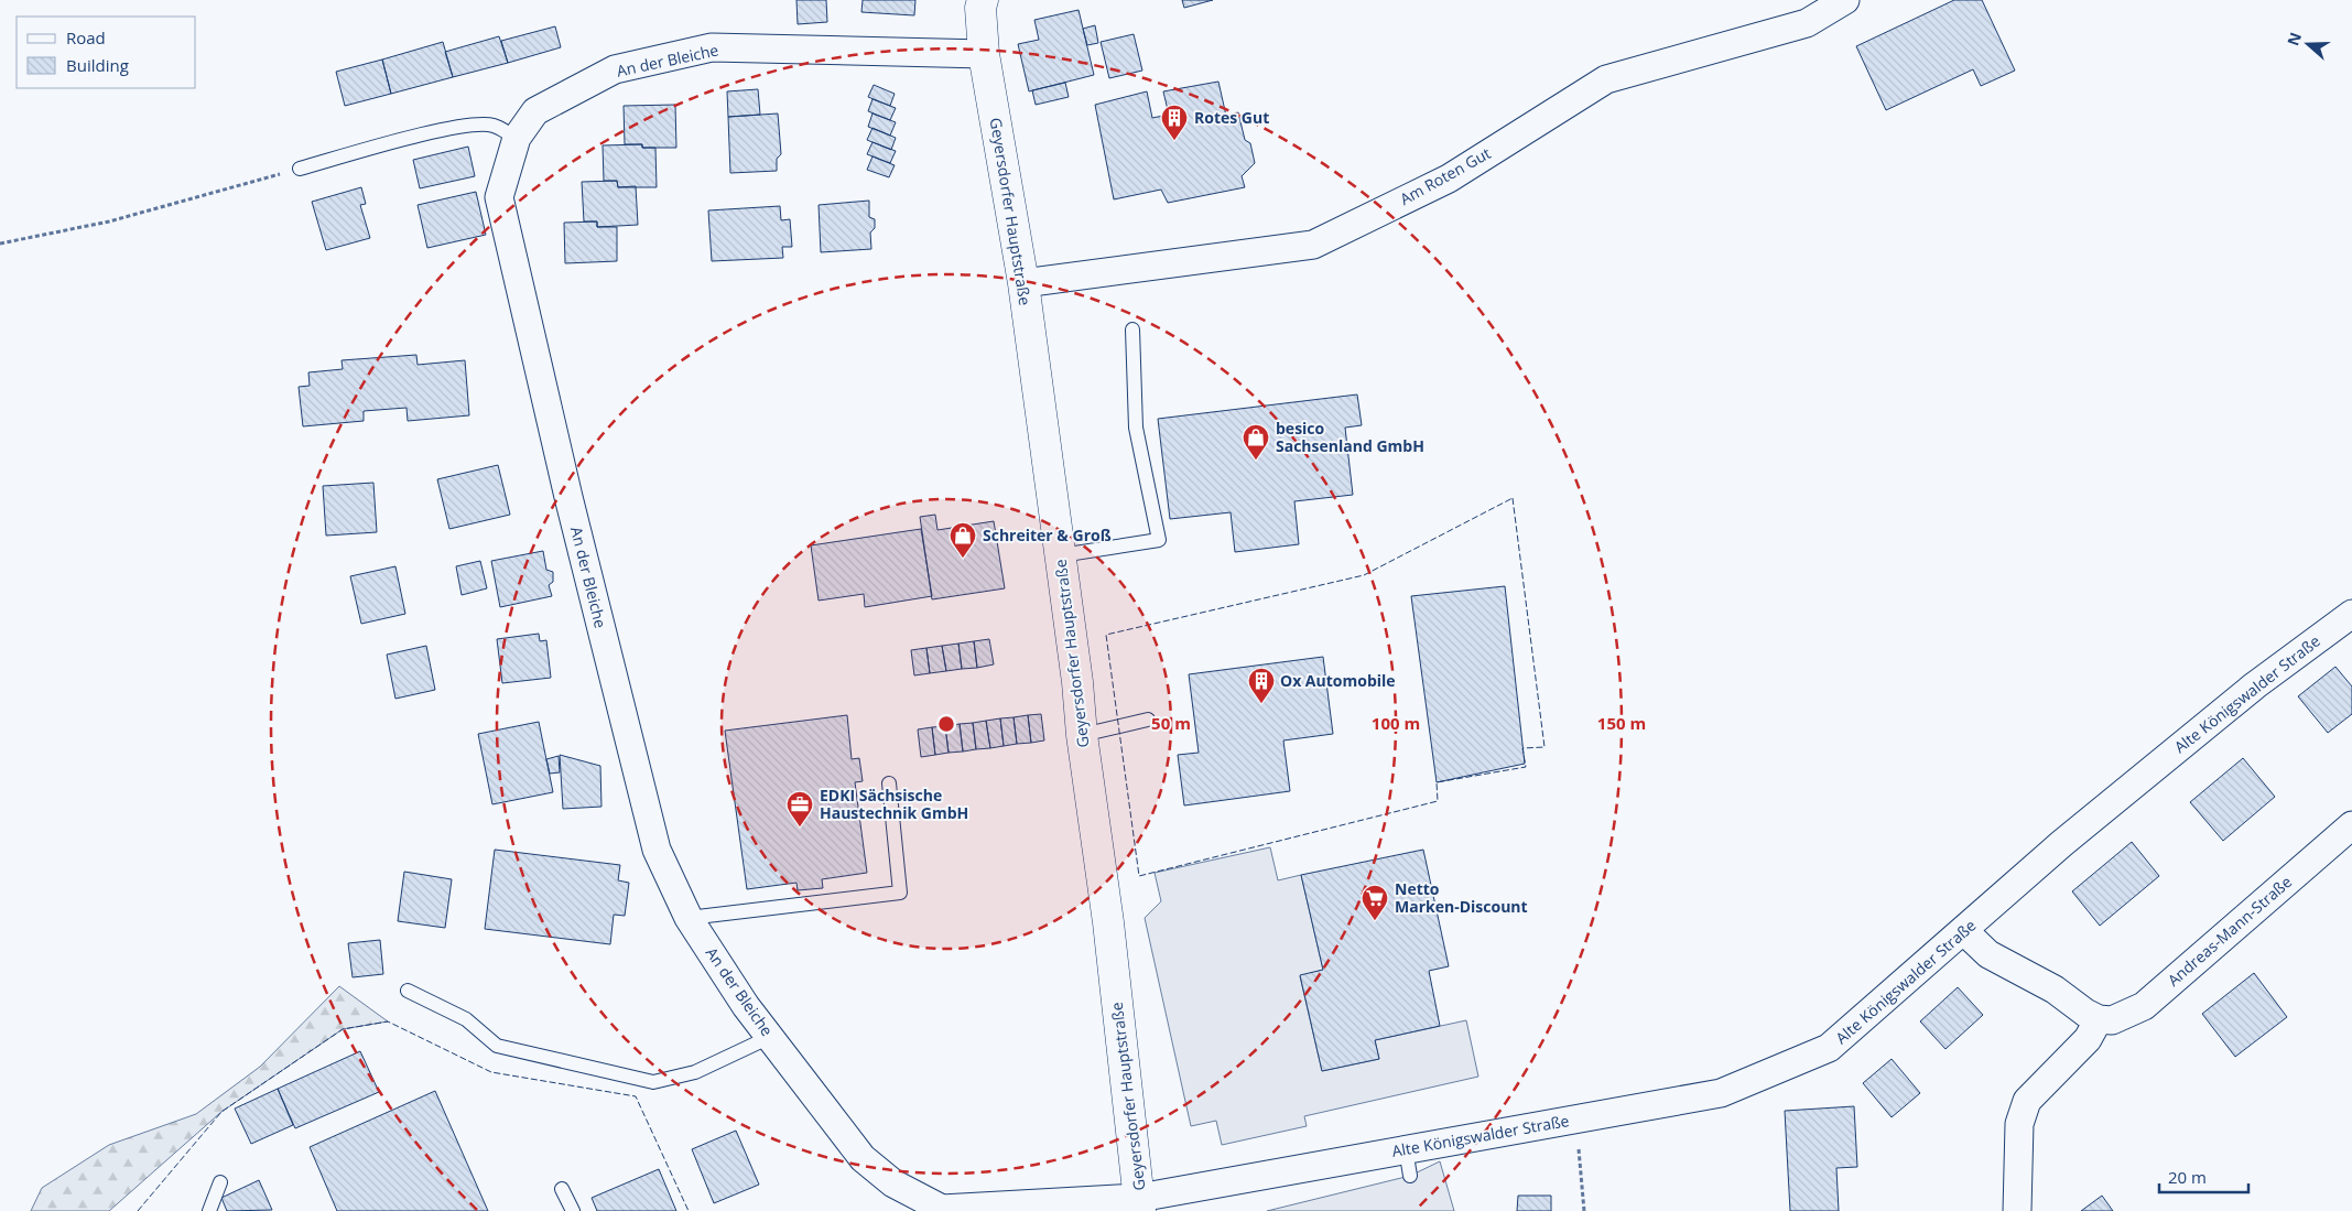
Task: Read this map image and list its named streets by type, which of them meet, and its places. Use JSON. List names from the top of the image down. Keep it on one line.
{"streets":{"main road":["Geyersdorfer Hauptstraße"],"street":["An der Bleiche","Am Roten Gut","Alte Königswalder Straße","Andreas-Mann-Straße"]},"crossings":[["An der Bleiche","Geyersdorfer Hauptstraße"],["An der Bleiche","Alte Königswalder Straße"],["Am Roten Gut","Geyersdorfer Hauptstraße"],["Geyersdorfer Hauptstraße","Alte Königswalder Straße"]],"places":{"building":["Rotes Gut","Ox Automobile"],"shop":["besico Sachsenland GmbH","Schreiter & Groß"],"office":["EDKI Sächsische Haustechnik GmbH"],"supermarket":["Netto Marken-Discount"]},"legend":["Road","Building"],"scale_bar":"20 m","north":"left","rings":["50 m","100 m","150 m"]}
